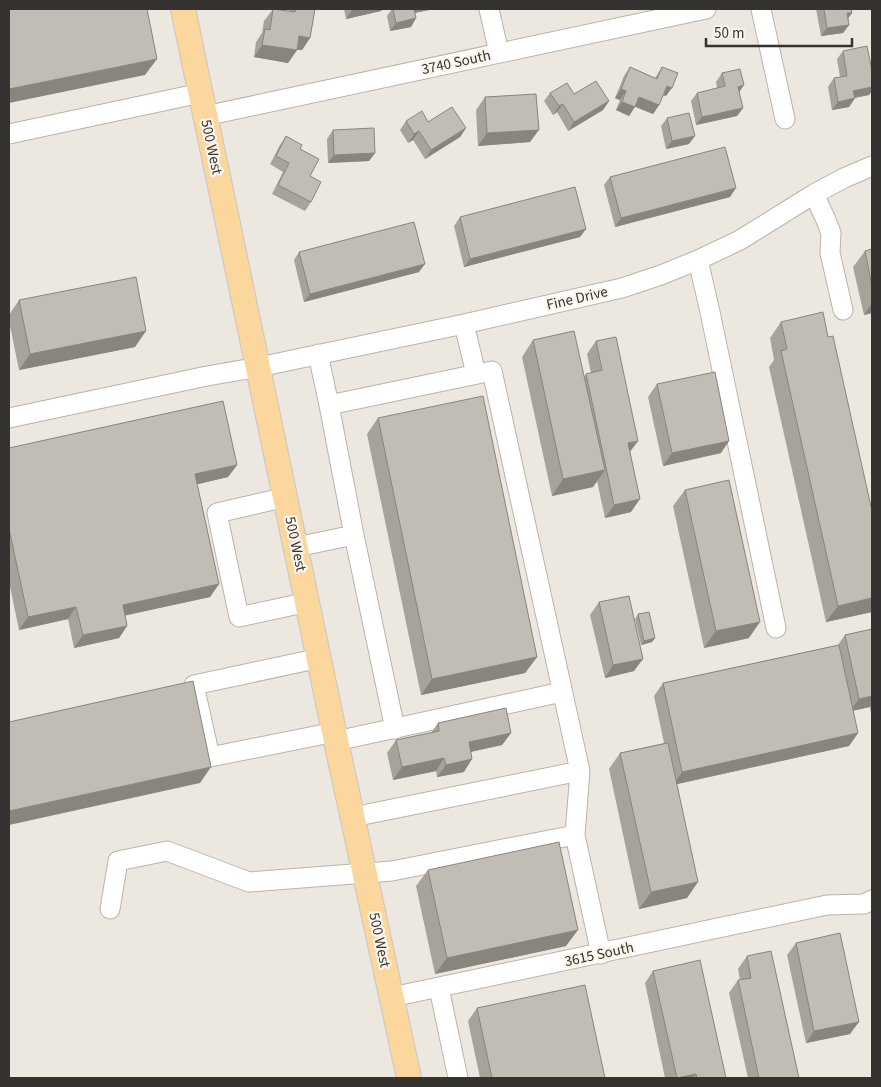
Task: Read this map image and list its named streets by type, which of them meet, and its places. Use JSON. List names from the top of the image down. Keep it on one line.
{"streets":{"main road":["500 West"],"street":["3740 South","Fine Drive","3615 South"]},"crossings":[["3740 South","500 West"],["500 West","Fine Drive"],["500 West","3615 South"]],"scale_bar":"50 m"}
